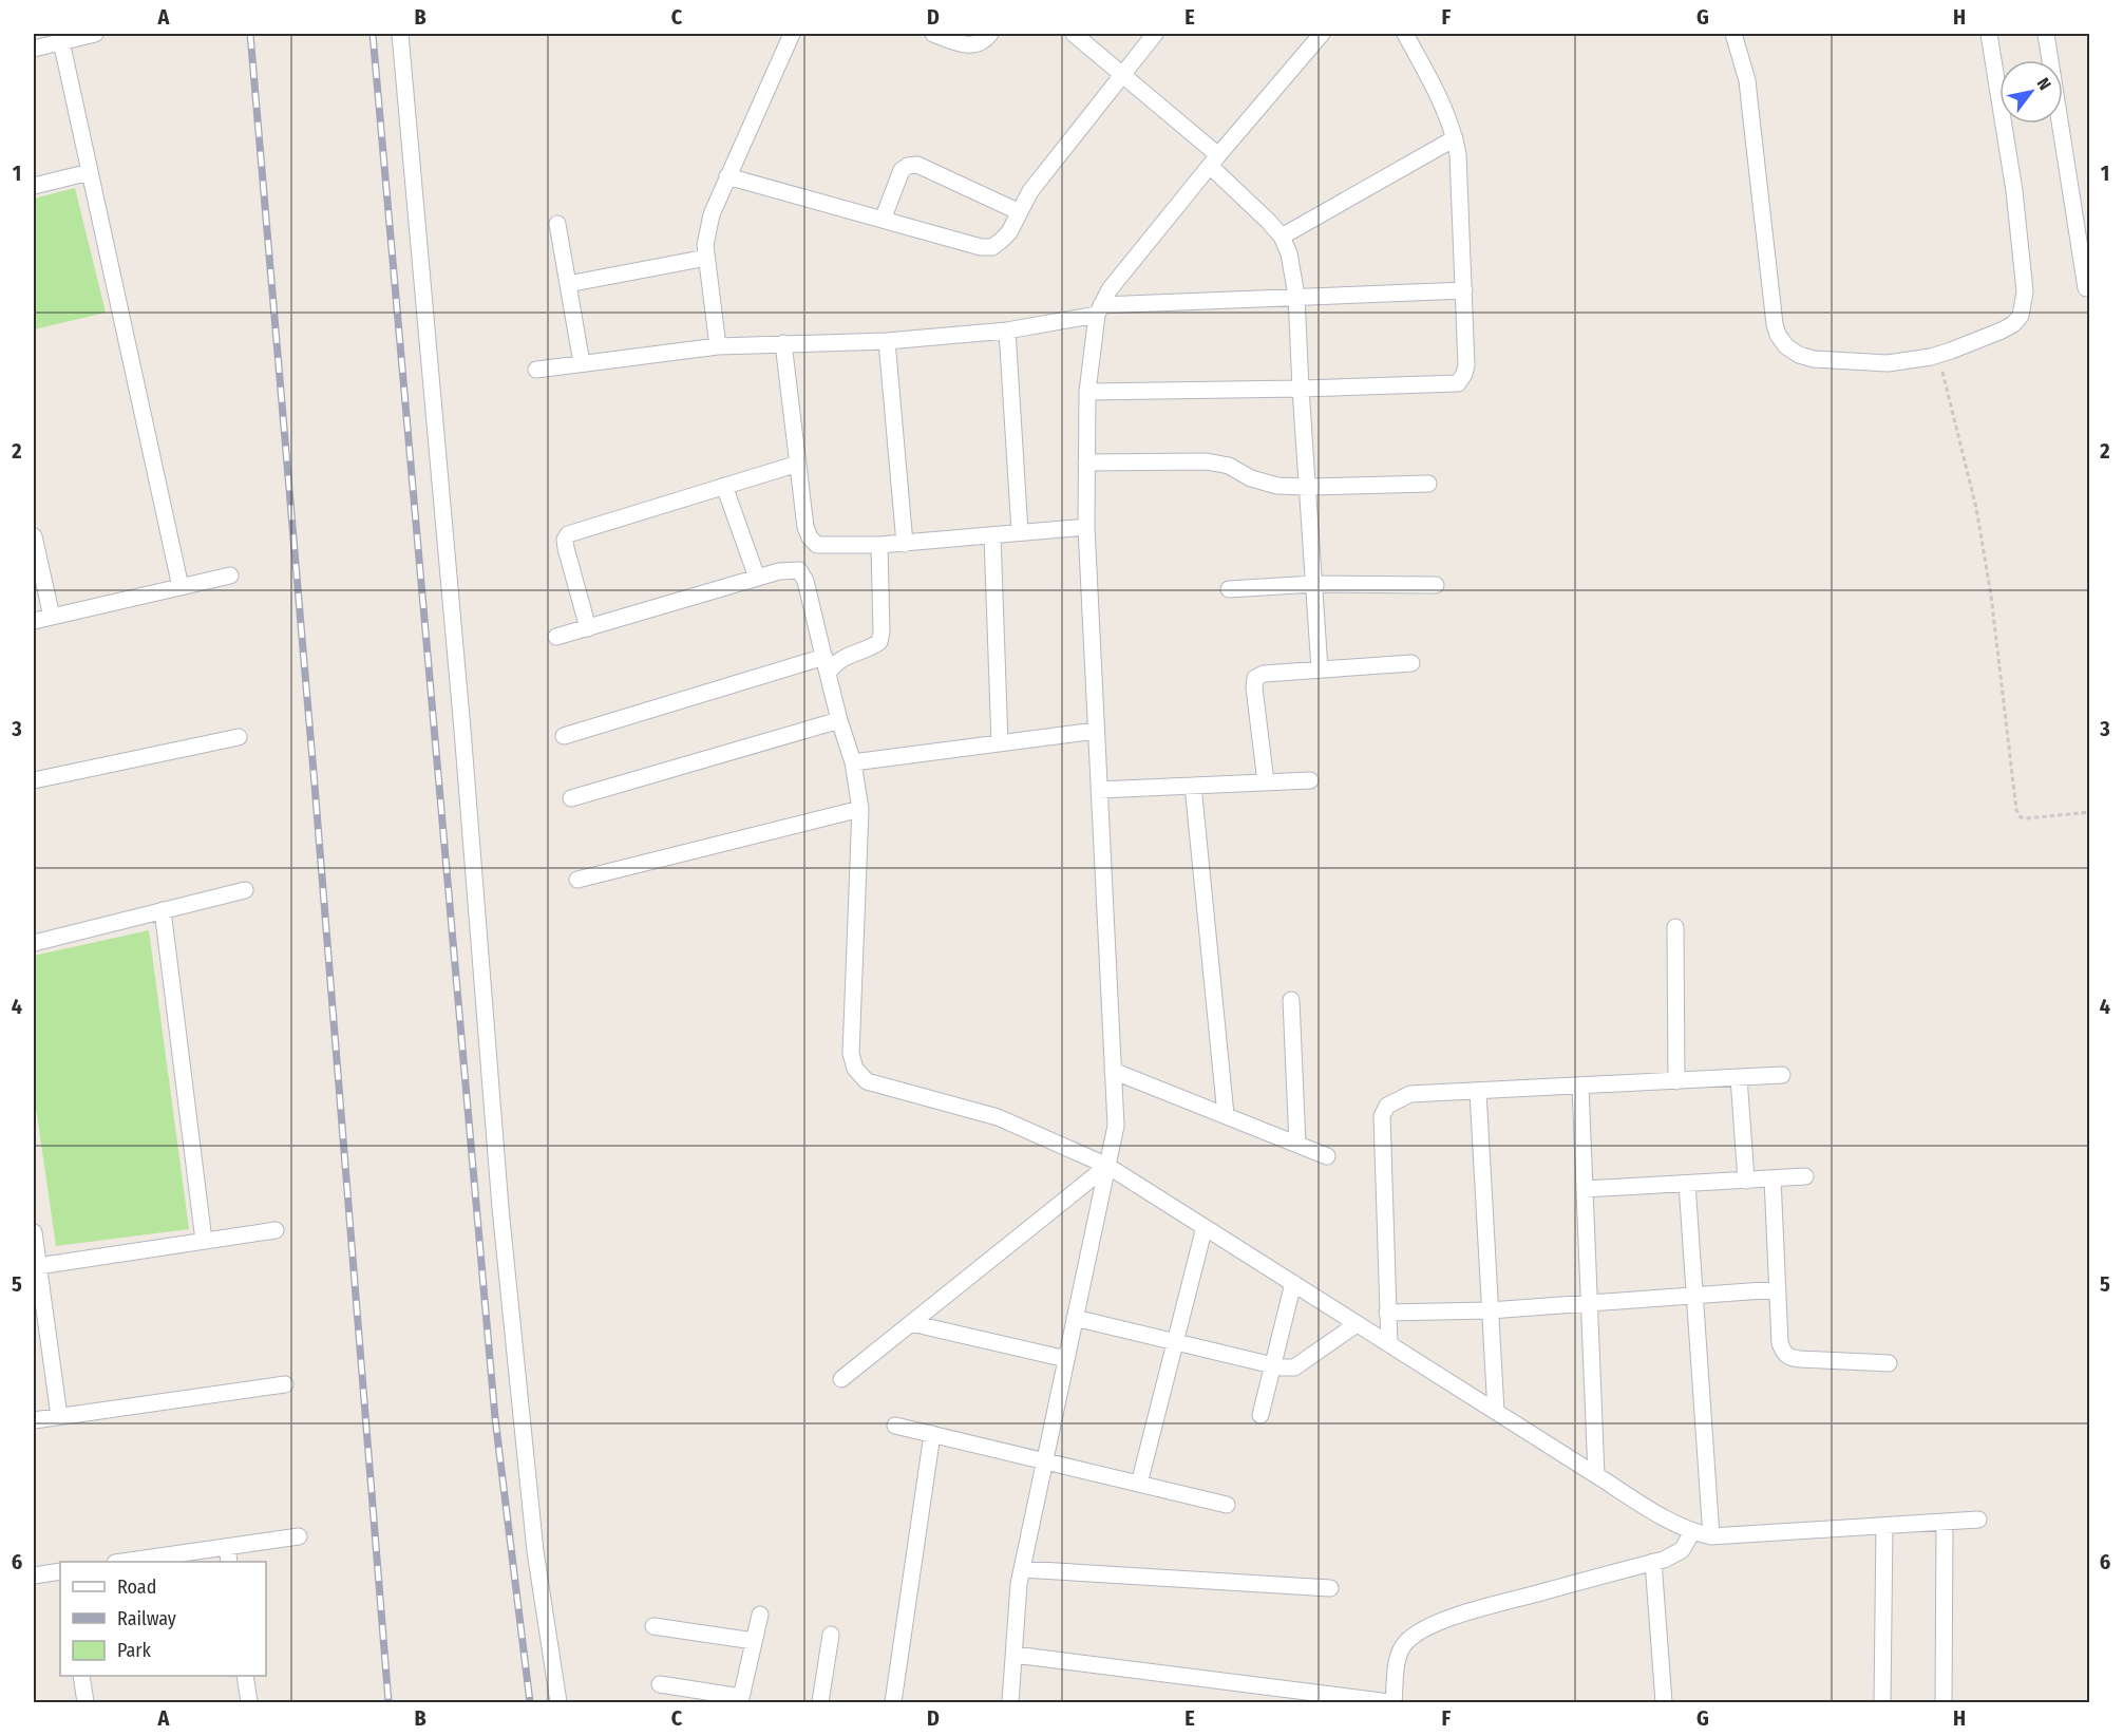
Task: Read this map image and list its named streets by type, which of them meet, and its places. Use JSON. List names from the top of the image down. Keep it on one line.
{"legend":["Road","Railway","Park"],"north":"top right","grid":{"columns":["A","B","C","D","E","F","G","H"],"rows":["1","2","3","4","5","6"]}}
